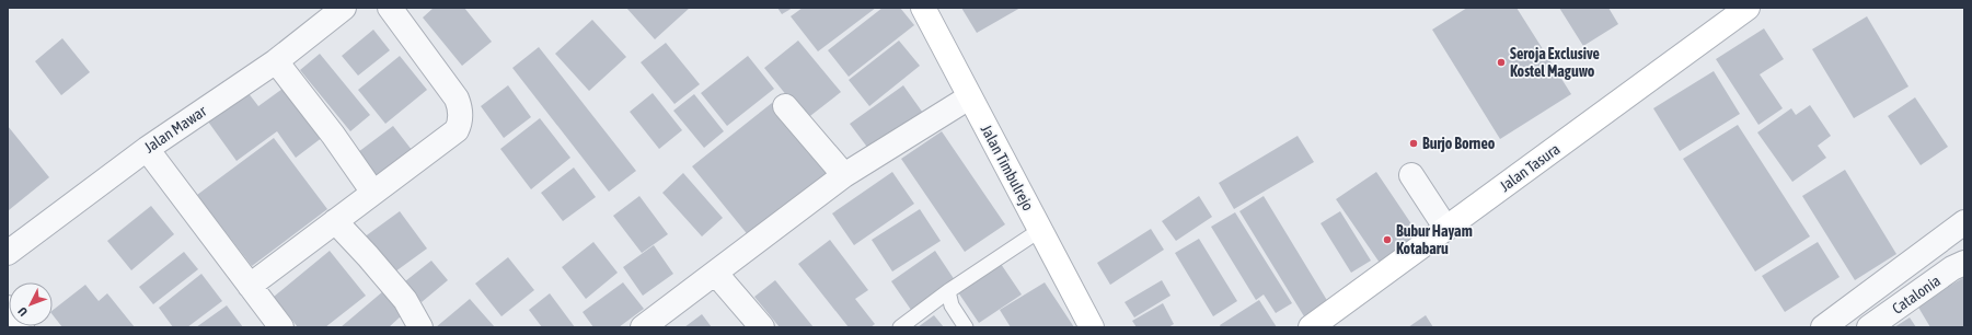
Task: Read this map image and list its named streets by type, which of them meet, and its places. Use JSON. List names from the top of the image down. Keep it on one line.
{"streets":{"street":["Jalan Mawar","Jalan Timbulrejo","Jalan Tasura","Catalonia"]},"places":["Seroja Exclusive Kostel Maguwo","Burjo Borneo","Bubur Hayam Kotabaru"],"north":"bottom left"}
